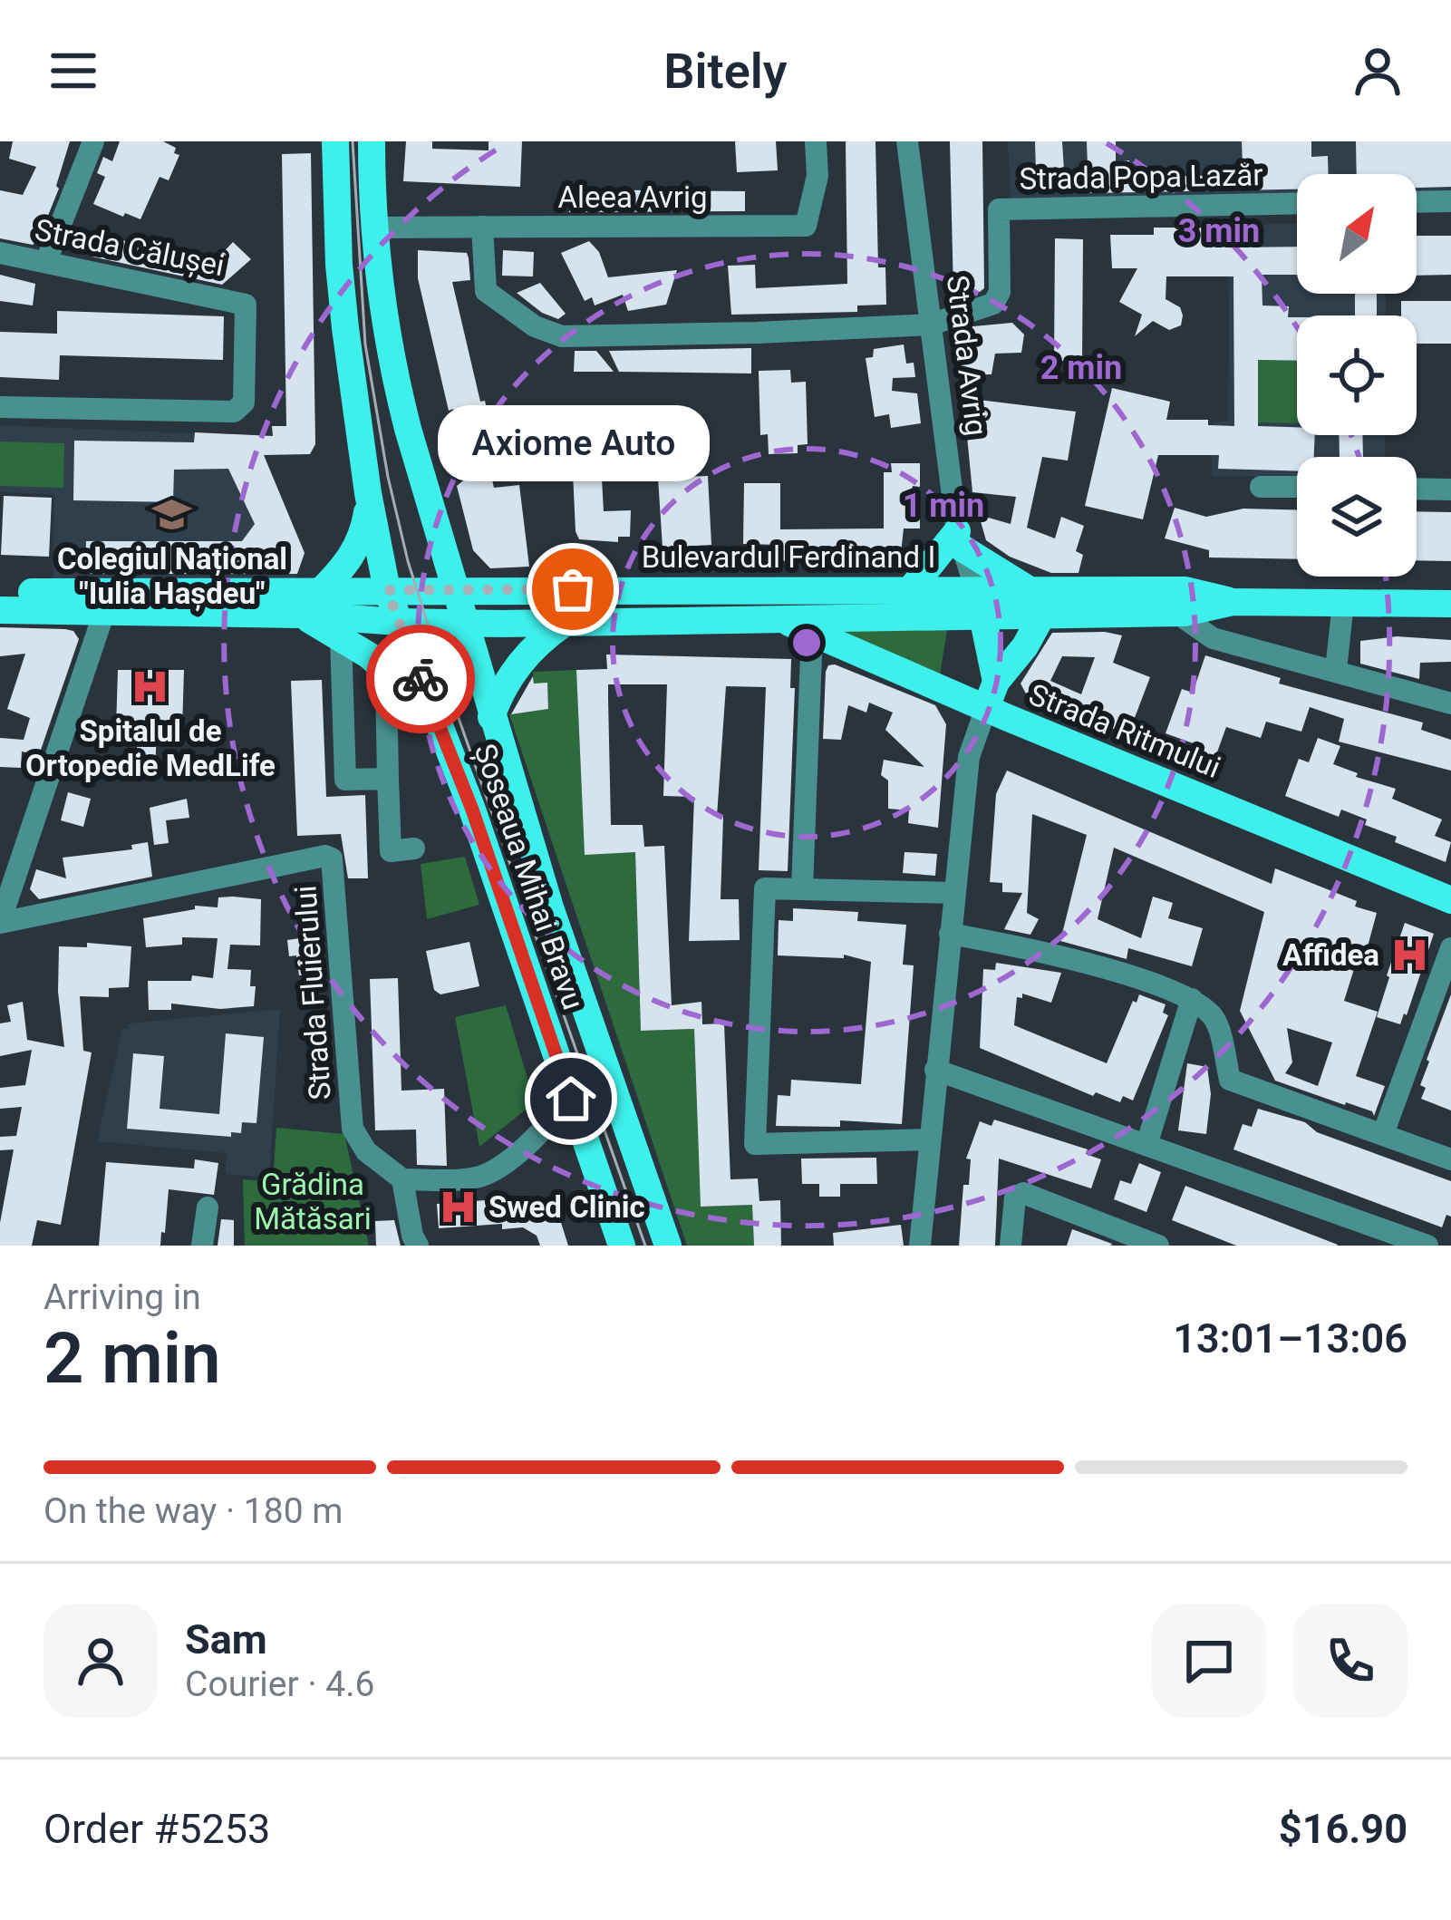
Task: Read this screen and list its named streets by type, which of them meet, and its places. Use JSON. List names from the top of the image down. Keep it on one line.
{"streets":{"main road":["Strada Avrig","Bulevardul Ferdinand I","Strada Ritmului","Șoseaua Mihai Bravu"],"street":["Strada Popa Lazăr","Aleea Avrig","Strada Călușei","Strada Fluierului"]},"crossings":[["Strada Popa Lazăr","Strada Avrig"],["Aleea Avrig","Șoseaua Mihai Bravu"],["Strada Avrig","Bulevardul Ferdinand I"],["Bulevardul Ferdinand I","Strada Ritmului"],["Bulevardul Ferdinand I","Șoseaua Mihai Bravu"]],"parks":["Grădina Mătăsari"],"places":{"school or university":["Colegiul Național \"Iulia Hașdeu\""],"other":["Axiome Auto"],"hospital":["Spitalul de Ortopedie MedLife","Affidea","Swed Clinic"]},"north":"top right","page":{"header":"Bitely","bubble":"Axiome Auto","heading":["2 min","Arriving in","13:01–13:06"],"panel":["Sam","Courier · 4.6","Order #5253","$16.90"],"bar":"On the way · 180 m"},"rings":["3 min","2 min","1 min"]}
